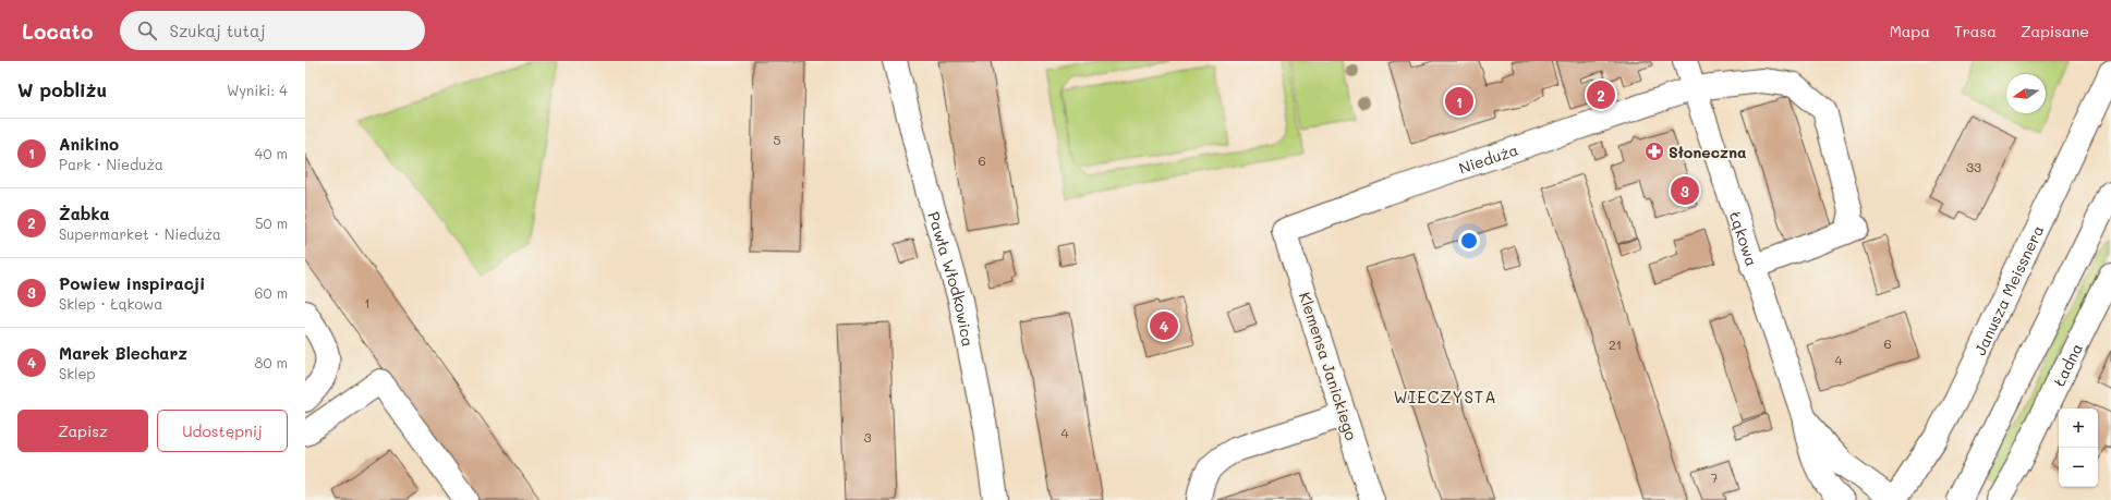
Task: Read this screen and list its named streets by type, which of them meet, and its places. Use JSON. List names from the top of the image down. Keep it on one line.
{"streets":{"street":["Nieduża","Łąkowa","Pawła Włodkowica","Janusza Meissnera","Ładna","Klemensa Janickiego"]},"crossings":[["Nieduża","Łąkowa"],["Nieduża","Klemensa Janickiego"],["Łąkowa","Janusza Meissnera"]],"districts":["WIECZYSTA"],"places":{"pharmacy":["Słoneczna"]},"house_numbers":["5","6","33","1","6","21","4","4","3","7"],"north":"left","page":{"header":"Locato","search":"Szukaj tutaj","nav":["Mapa","Trasa","Zapisane"],"heading":["W pobliżu","Wyniki: 4"],"pins":["2","1","3","4"],"list":[{"mark":"1","name":"Anikino","note":"Park · Nieduża","value":"40 m"},{"mark":"2","name":"Żabka","note":"Supermarket · Nieduża","value":"50 m"},{"mark":"3","name":"Powiew inspiracji","note":"Sklep · Łąkowa","value":"60 m"},{"mark":"4","name":"Marek Blecharz","note":"Sklep","value":"80 m"}],"buttons":["Zapisz","Udostępnij"],"map_buttons":["+","−"]}}
